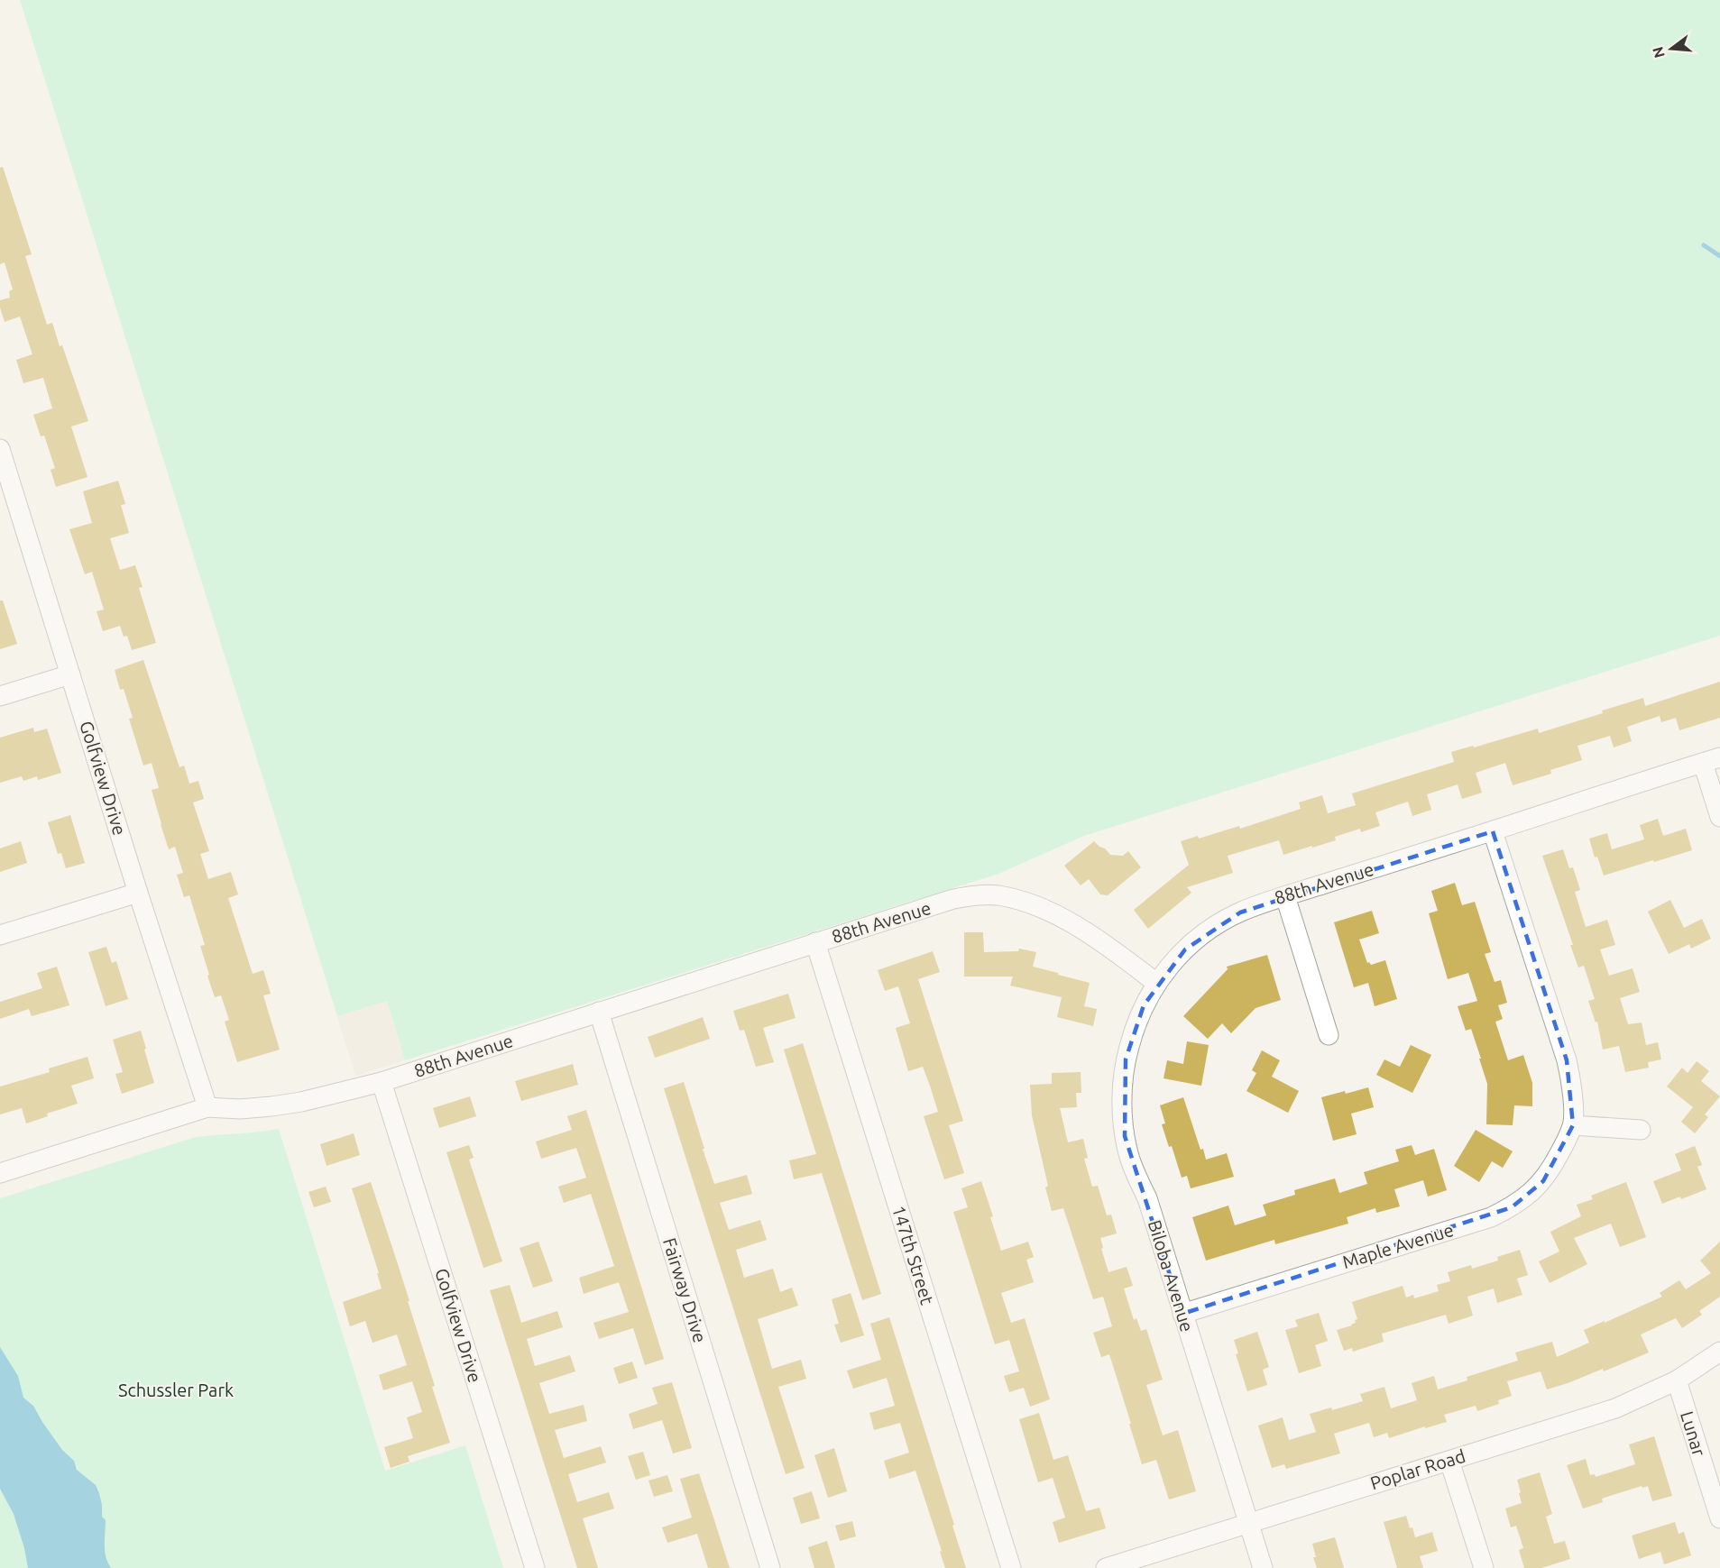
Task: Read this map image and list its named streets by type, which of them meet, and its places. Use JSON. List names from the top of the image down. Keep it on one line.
{"streets":{"street":["Golfview Drive","88th Avenue","Maple Avenue","147th Street","Biloba Avenue","Fairway Drive","Lunar","Poplar Road"]},"crossings":[["Golfview Drive","88th Avenue"],["88th Avenue","Maple Avenue"],["88th Avenue","147th Street"],["88th Avenue","Biloba Avenue"],["88th Avenue","Fairway Drive"],["Maple Avenue","Biloba Avenue"],["Biloba Avenue","Poplar Road"],["Lunar","Poplar Road"]],"parks":["Schussler Park"],"north":"left"}
